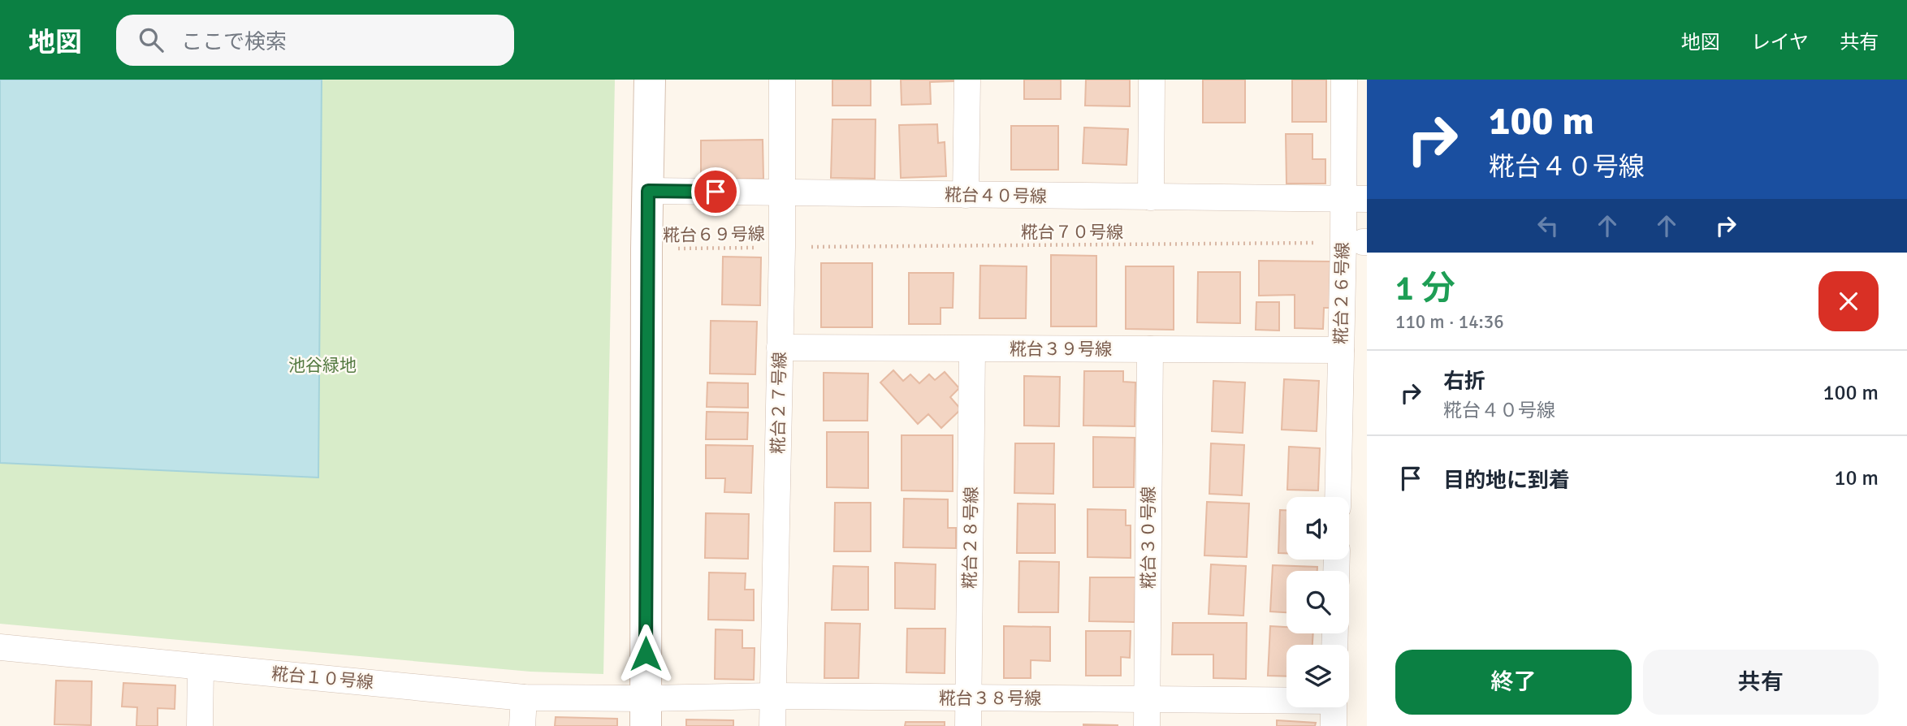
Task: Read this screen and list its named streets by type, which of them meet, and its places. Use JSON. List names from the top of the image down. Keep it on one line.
{"streets":{"street":["糀台４０号線","糀台２６号線","糀台３９号線","糀台２７号線","糀台２８号線","糀台３０号線","糀台１０号線","糀台３８号線"],"path":["糀台７０号線","糀台６９号線"]},"crossings":[["糀台４０号線","糀台２６号線"],["糀台４０号線","糀台２７号線"],["糀台７０号線","糀台６９号線"],["糀台７０号線","糀台２６号線"],["糀台７０号線","糀台２７号線"],["糀台６９号線","糀台２７号線"],["糀台２６号線","糀台３９号線"],["糀台３９号線","糀台２７号線"],["糀台３９号線","糀台２８号線"],["糀台３９号線","糀台３０号線"],["糀台２７号線","糀台３８号線"],["糀台２８号線","糀台３８号線"],["糀台３０号線","糀台３８号線"],["糀台１０号線","糀台３８号線"]],"parks":["池谷緑地"],"page":{"header":"地図","search":"ここで検索","nav":["地図","レイヤ","共有"],"turn":["100 m","糀台４０号線"],"heading":["1 分","110 m · 14:36"],"list":[{"name":"右折","note":"糀台４０号線","value":"100 m"},{"name":"目的地に到着","value":"10 m"}],"buttons":["終了","共有"]}}
